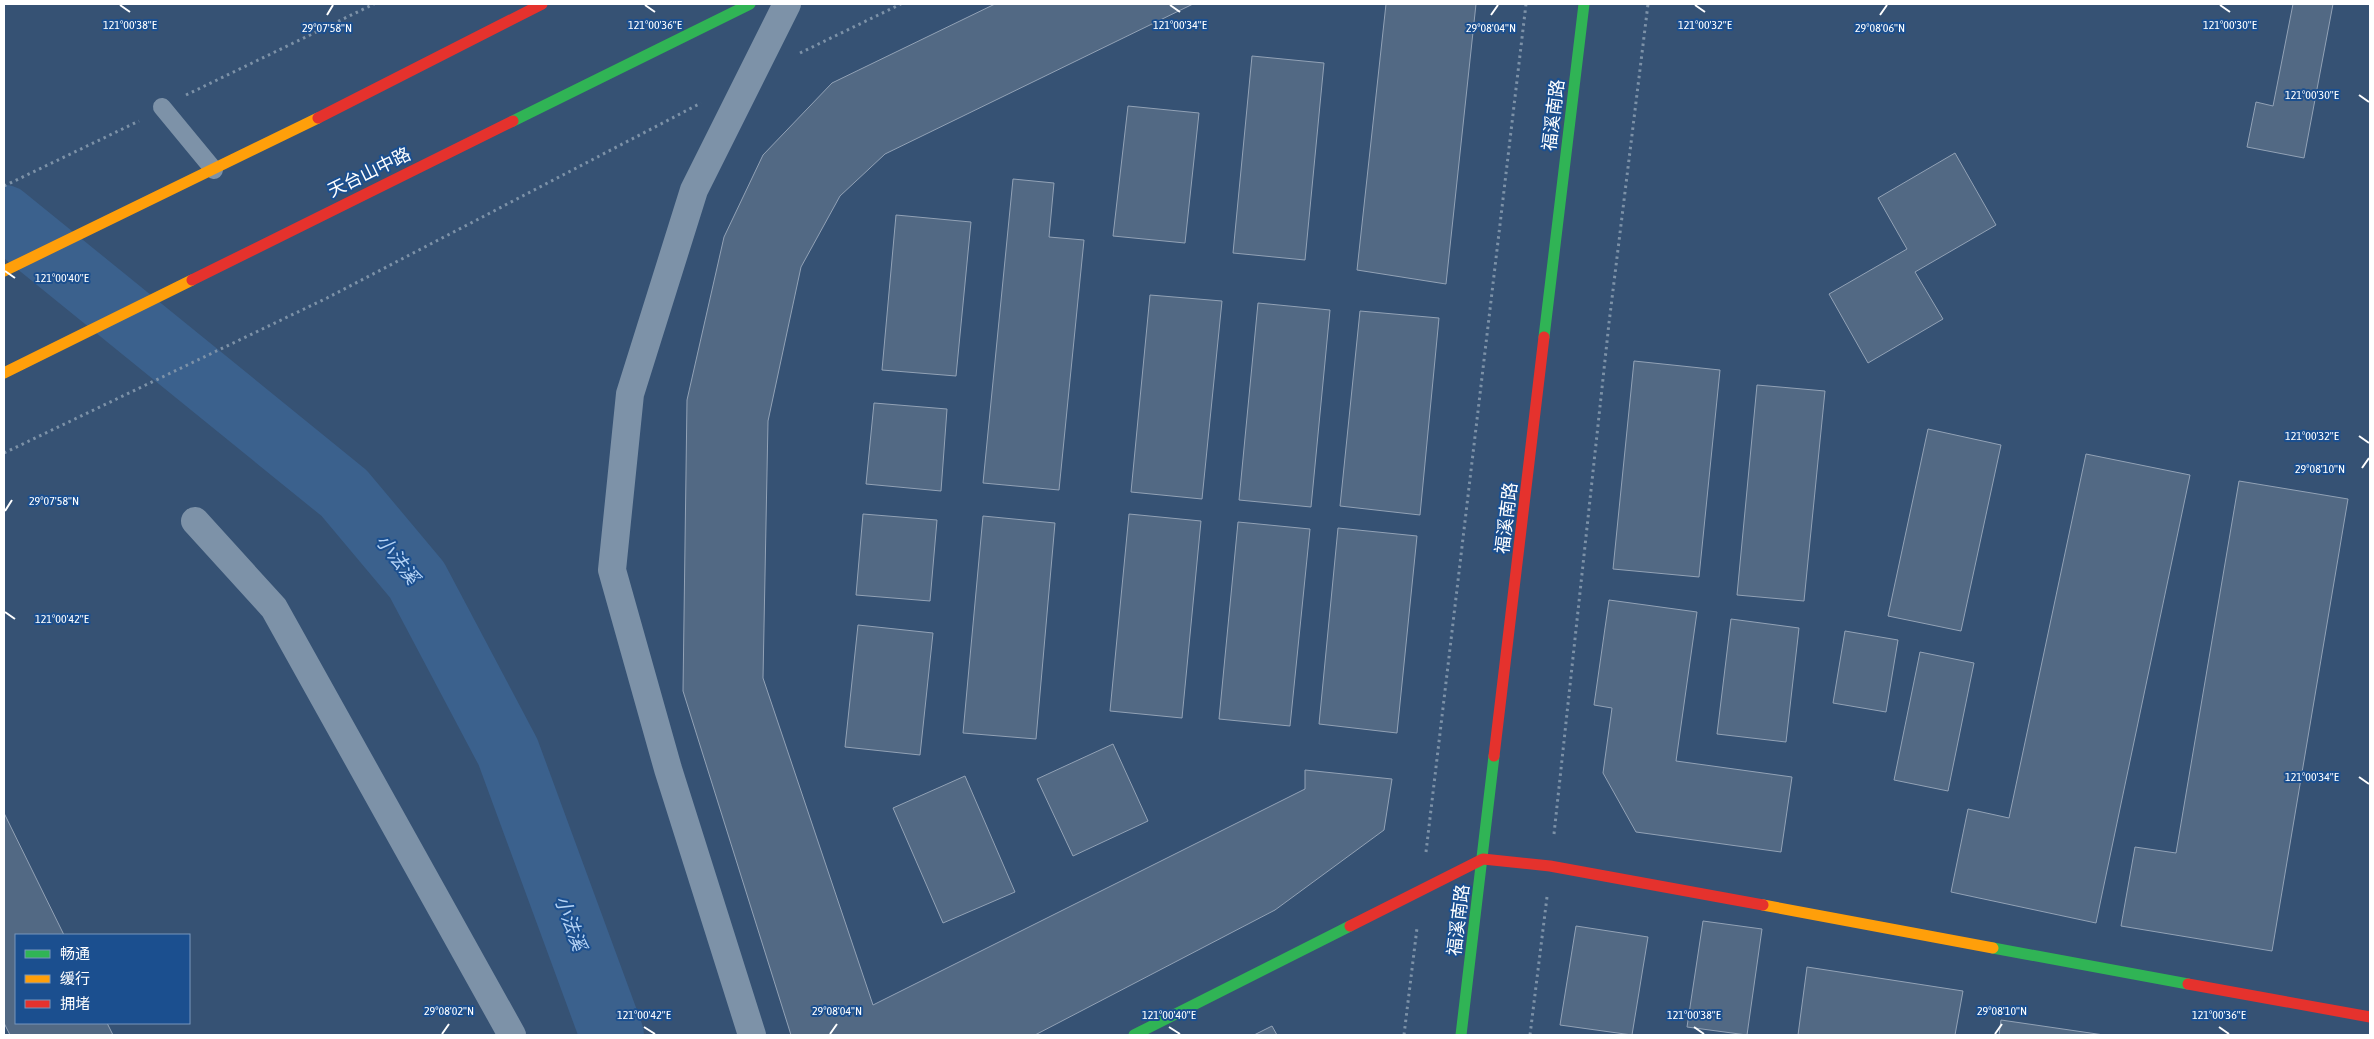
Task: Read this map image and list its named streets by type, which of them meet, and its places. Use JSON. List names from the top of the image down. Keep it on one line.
{"streets":{"main road":["福溪南路","天台山中路"]},"water":["小法溪"],"legend":["畅通","缓行","拥堵"],"coordinates":["121°00'36\"E","121°00'34\"E","121°00'32\"E","121°00'38\"E","121°00'30\"E","29°07'58\"N","29°08'04\"N","29°08'06\"N","121°00'40\"E","29°08'10\"N","121°00'42\"E","29°08'02\"N"]}
